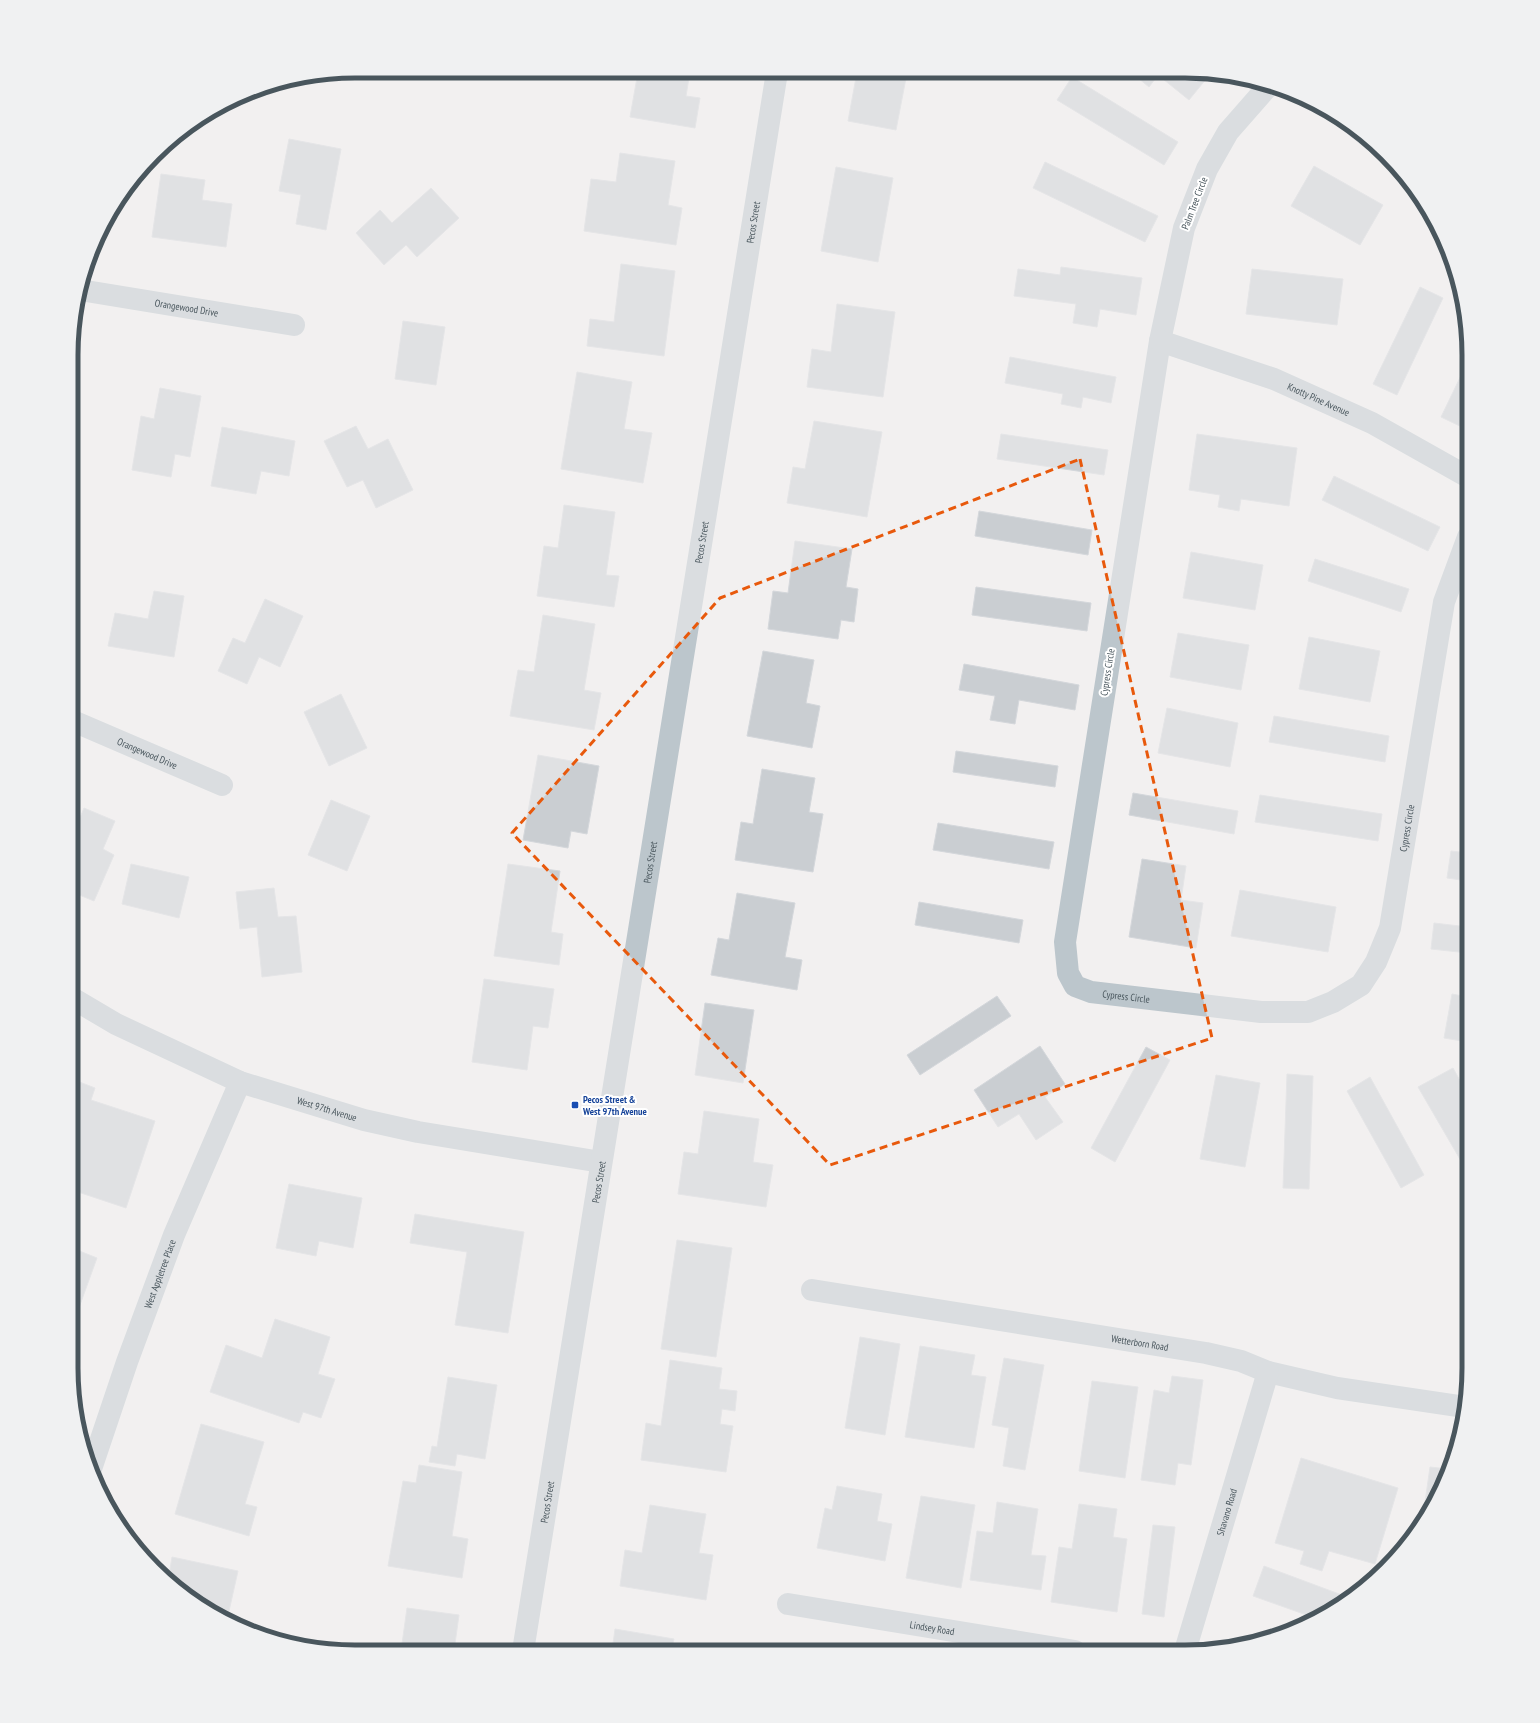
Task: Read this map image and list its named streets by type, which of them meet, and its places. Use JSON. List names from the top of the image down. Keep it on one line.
{"streets":{"street":["Palm Tree Circle","Pecos Street","Orangewood Drive","Knotty Pine Avenue","Cypress Circle","West 97th Avenue","West Appletree Place","Wetterborn Road","Shavano Road","Lindsey Road"]},"crossings":[["Palm Tree Circle","Knotty Pine Avenue"],["Palm Tree Circle","Cypress Circle"],["Pecos Street","West 97th Avenue"],["Knotty Pine Avenue","Cypress Circle"],["West 97th Avenue","West Appletree Place"],["Wetterborn Road","Shavano Road"]],"places":{"transit":["Pecos Street & West 97th Avenue"]}}
